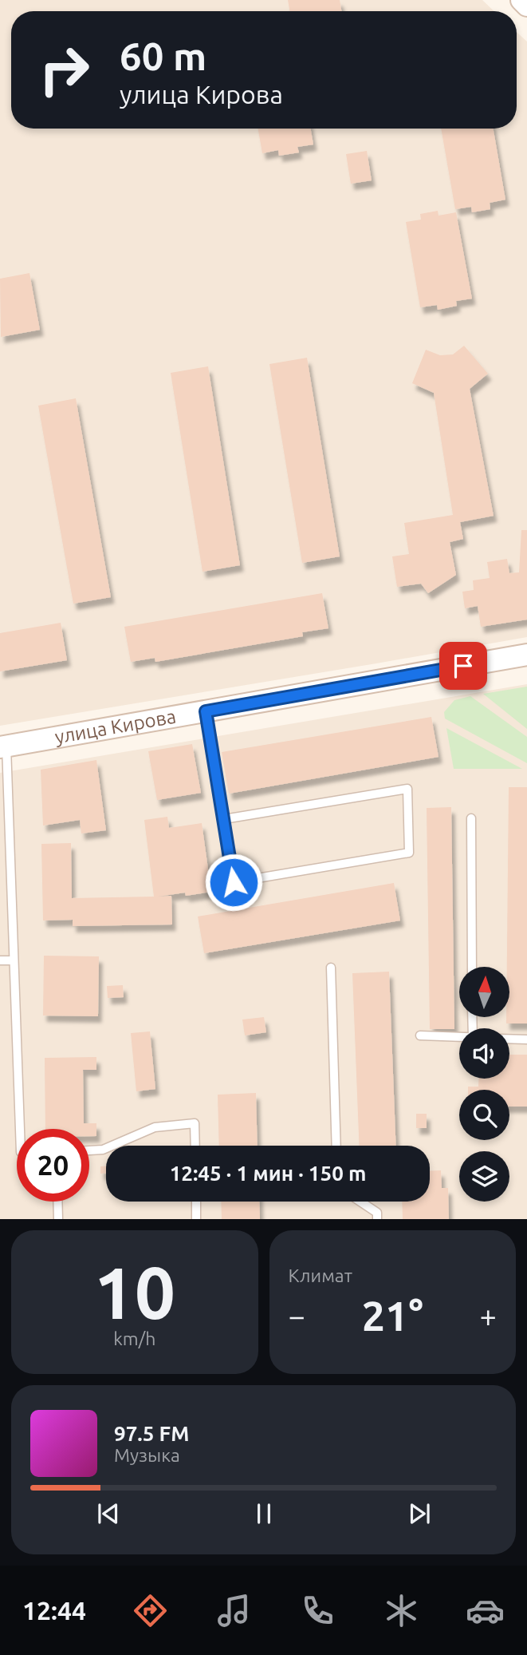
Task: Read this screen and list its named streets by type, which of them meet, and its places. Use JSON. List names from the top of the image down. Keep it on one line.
{"streets":{"main road":["улица Кирова"]},"north":"top","page":{"turn":["60 m","улица Кирова"],"limit":"20","trip":"12:45 · 1 мин · 150 m","tile":[["10","km/h"],"Климат"],"heat":["−","21°","+"],"song":["97.5 FM","Музыка"],"tabs":"12:44"}}
